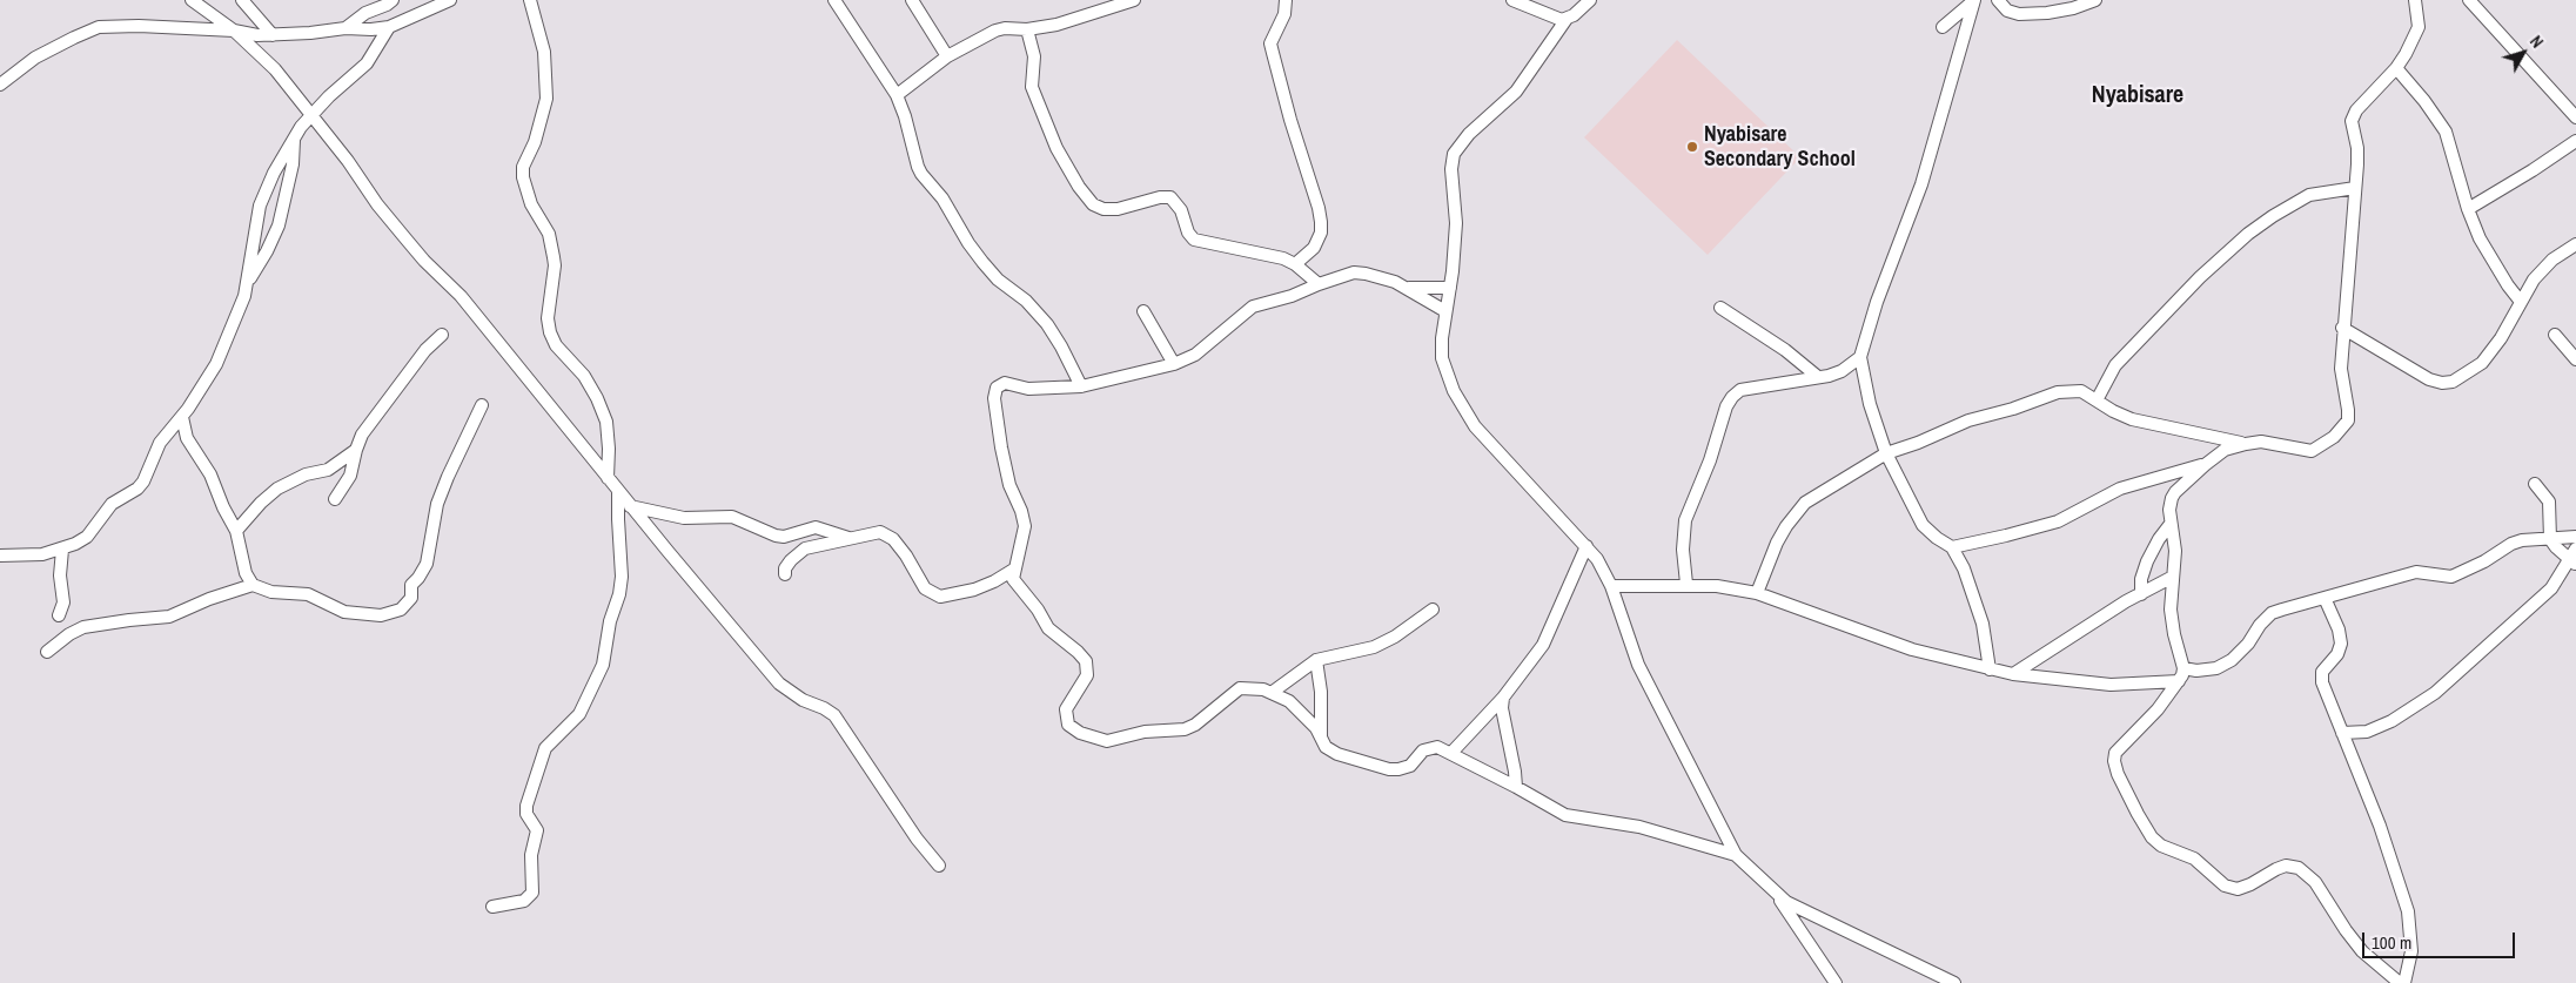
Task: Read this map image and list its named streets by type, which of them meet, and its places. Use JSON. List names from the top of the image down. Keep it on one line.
{"districts":["Nyabisare"],"places":["Nyabisare Secondary School"],"scale_bar":"100 m","north":"top right"}
